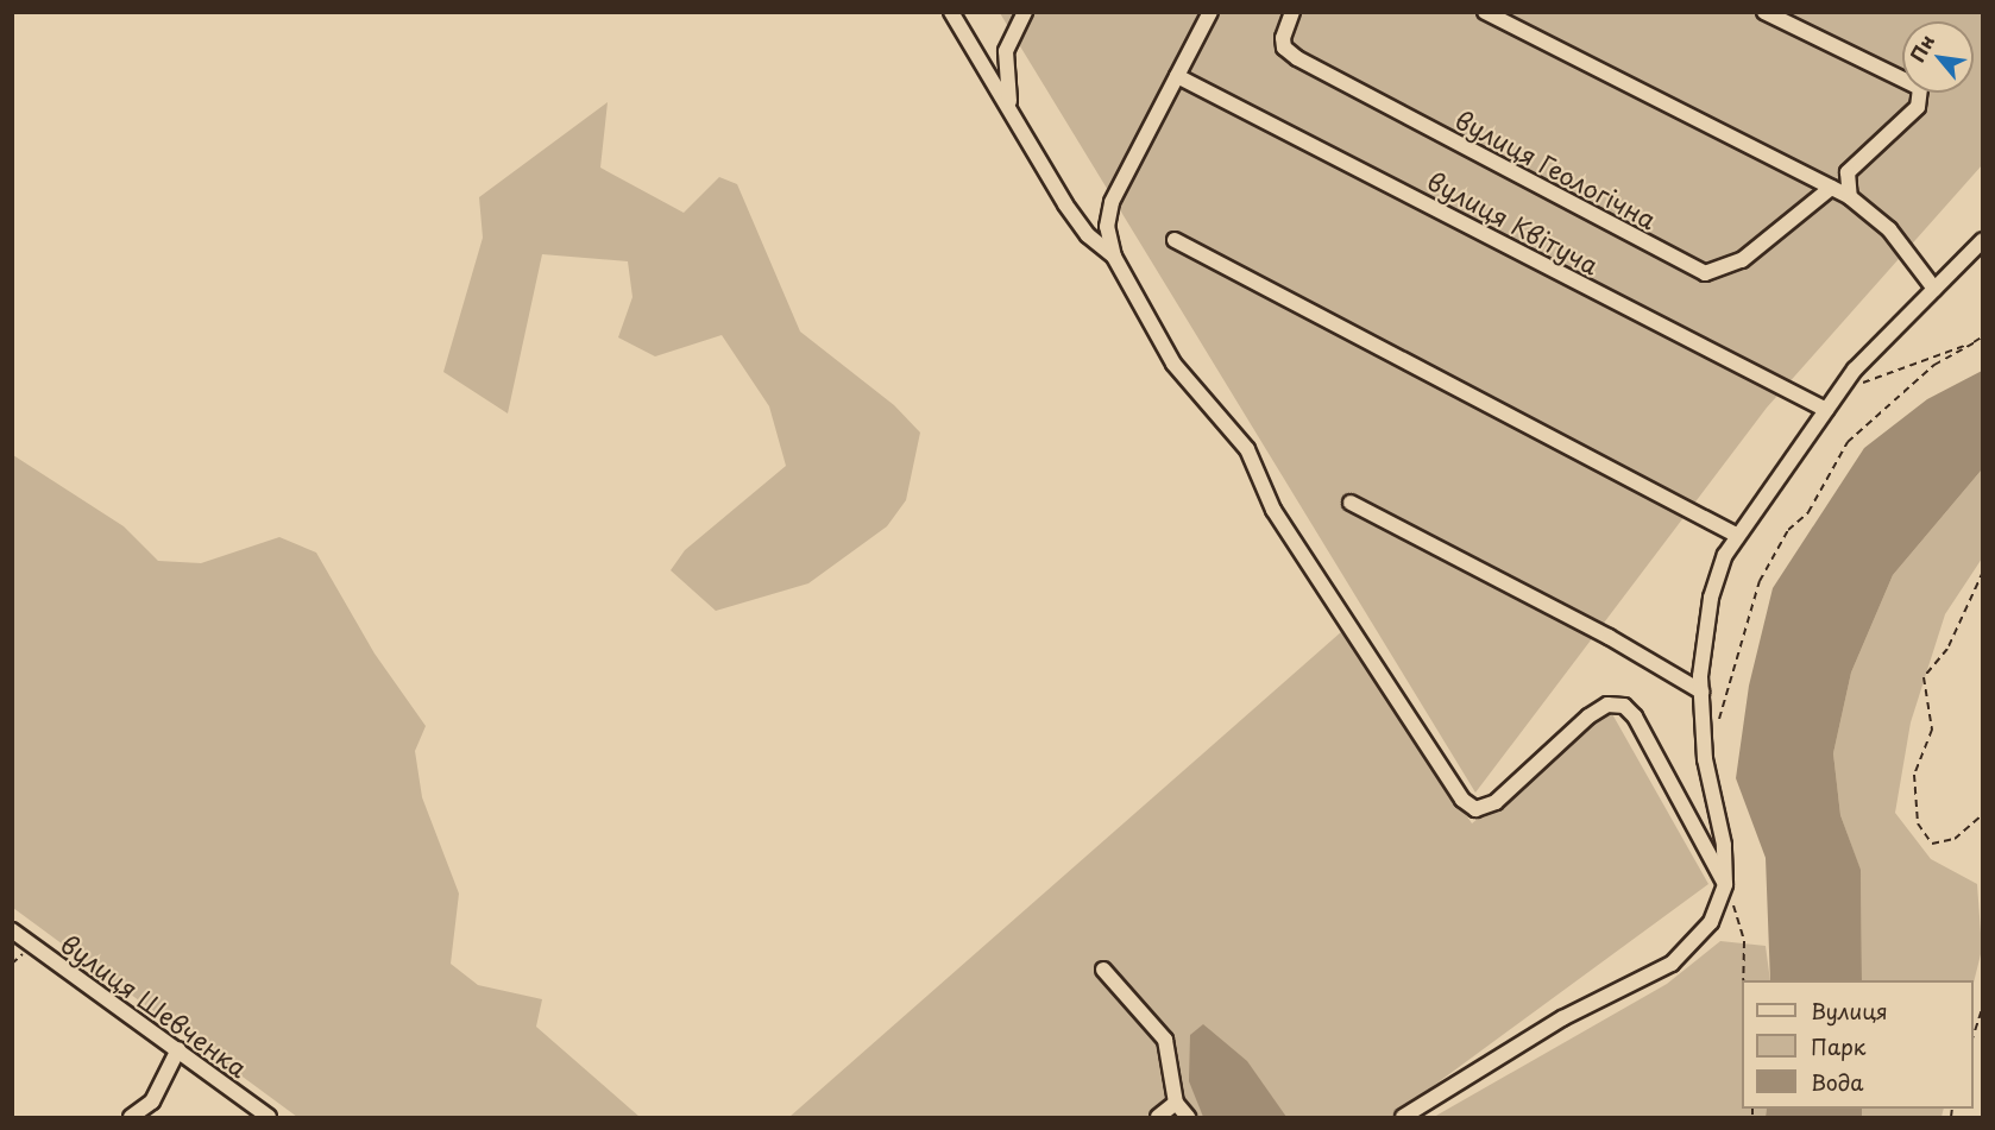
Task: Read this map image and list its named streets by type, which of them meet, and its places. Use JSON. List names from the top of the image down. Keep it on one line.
{"streets":{"street":["вулиця Геологічна","вулиця Квітуча","вулиця Шевченка"]},"legend":["Вулиця","Парк","Вода"],"north":"top left"}
